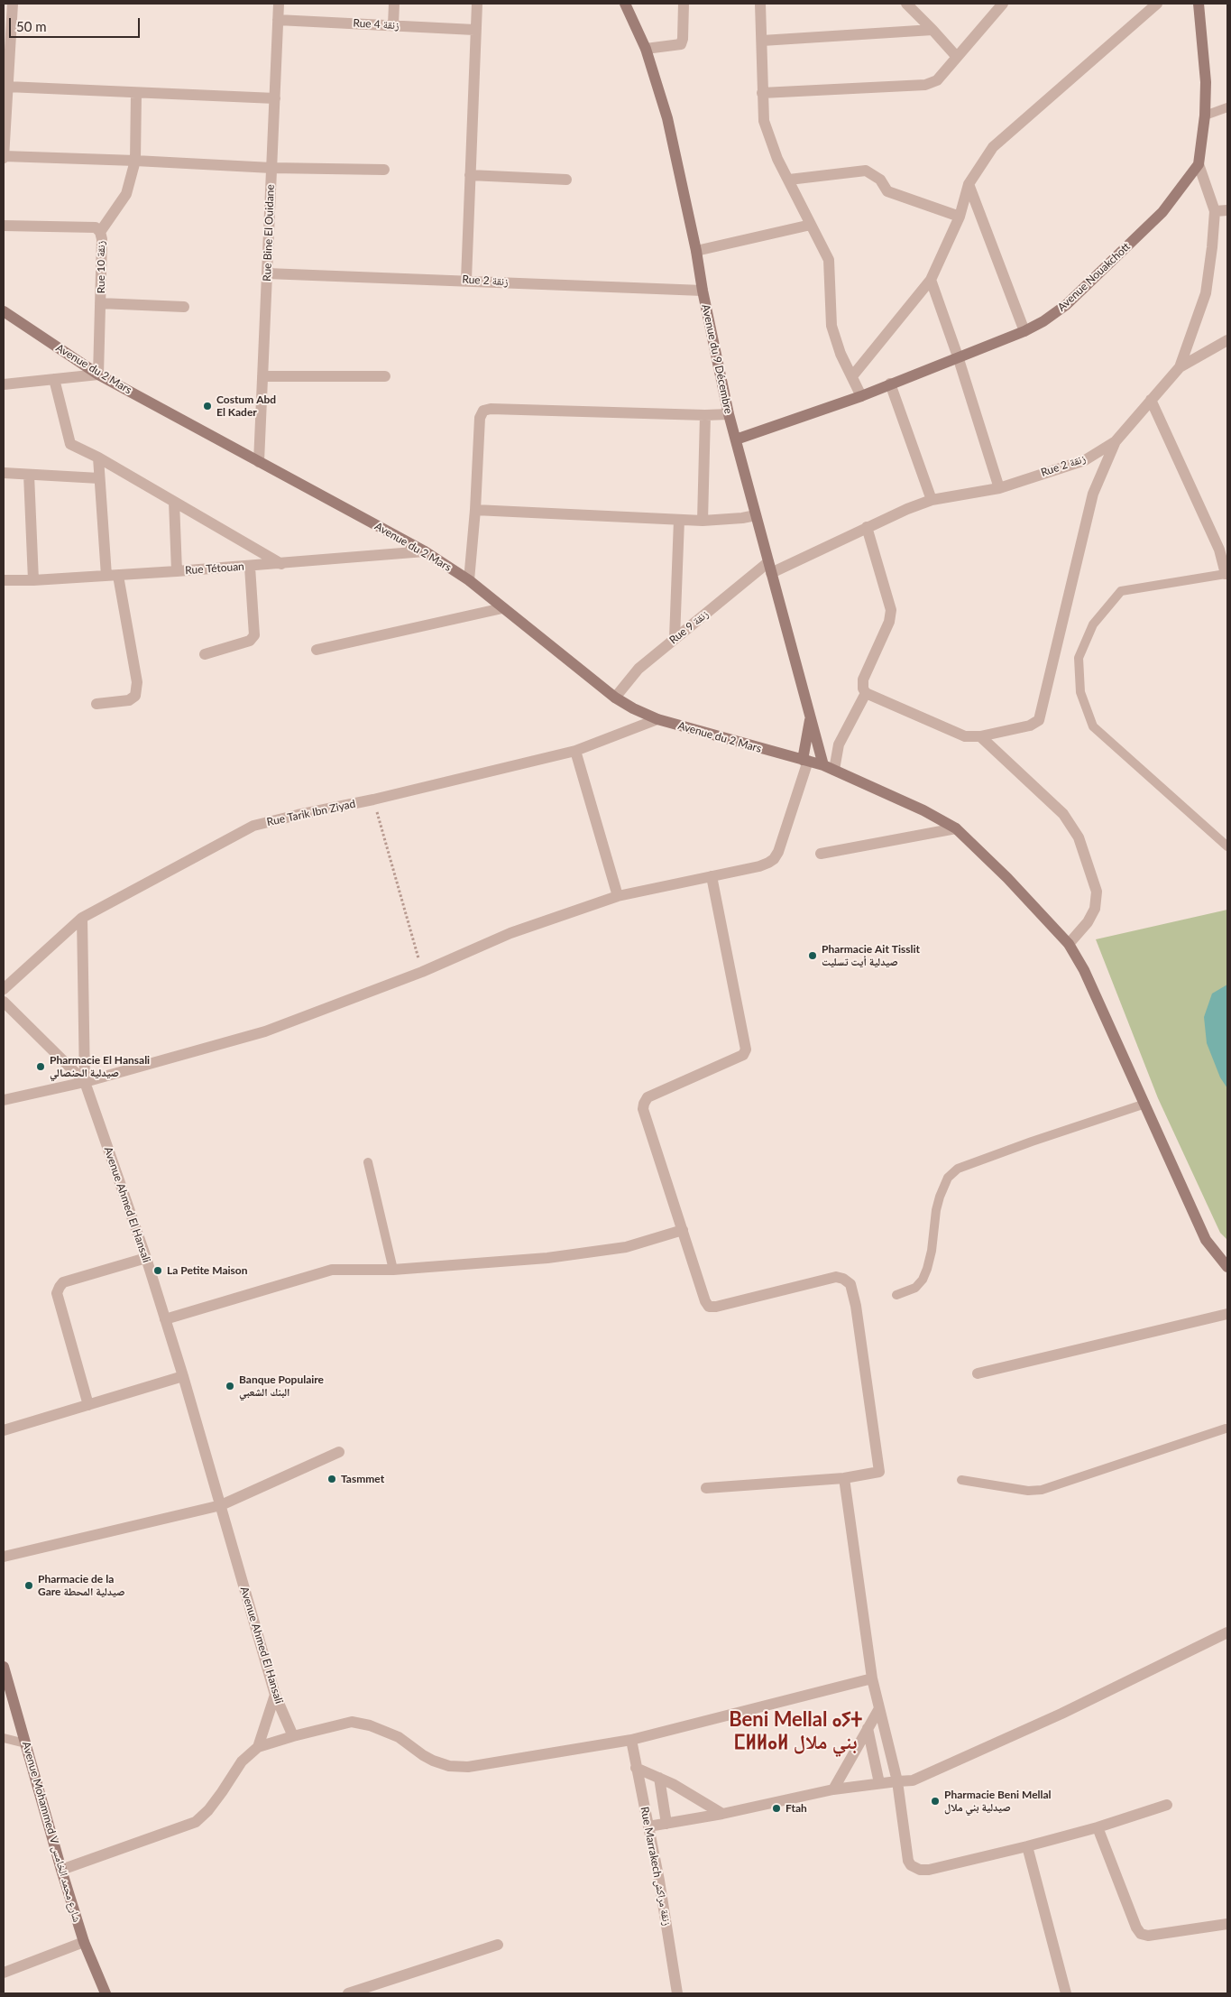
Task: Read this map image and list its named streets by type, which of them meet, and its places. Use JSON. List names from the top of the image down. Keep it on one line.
{"streets":{"street":["Rue 4 زنقة","Rue Bine El Ouidane","Rue 10 زنقة","Avenue Nouakchott","Rue 2 زنقة","Avenue du 9 Décembre","Avenue du 2 Mars","Rue Tétouan","Rue 9 زنقة","Rue Tarik Ibn Ziyad","Avenue Ahmed El Hansali","Avenue Mohammed V شارع محمد الخامس","Rue Marrakech زنقة مراكش"]},"crossings":[["Rue 4 زنقة","Rue Bine El Ouidane"],["Rue Bine El Ouidane","Rue 2 زنقة"],["Rue Bine El Ouidane","Avenue du 2 Mars"],["Rue 10 زنقة","Avenue du 2 Mars"],["Avenue Nouakchott","Rue 2 زنقة"],["Avenue Nouakchott","Avenue du 9 Décembre"],["Rue 2 زنقة","Avenue du 9 Décembre"],["Rue 2 زنقة","Rue 9 زنقة"],["Avenue du 9 Décembre","Avenue du 2 Mars"],["Avenue du 9 Décembre","Rue 9 زنقة"],["Avenue du 2 Mars","Rue Tétouan"],["Avenue du 2 Mars","Rue 9 زنقة"],["Avenue du 2 Mars","Rue Tarik Ibn Ziyad"]],"districts":["Beni Mellal ⴰⵢⵜ ⵎⵍⵍⴰⵍ بني ملال"],"places":["Costum Abd El Kader","Pharmacie Ait Tisslit صيدلية أيت تسليت","Pharmacie El Hansali صيدلية الحنصالي","La Petite Maison","Banque Populaire البنك الشعبي","Tasmmet","Pharmacie de la Gare صيدلية المحطة","Pharmacie Beni Mellal صيدلية بني ملال","Ftah"],"scale_bar":"50 m"}
